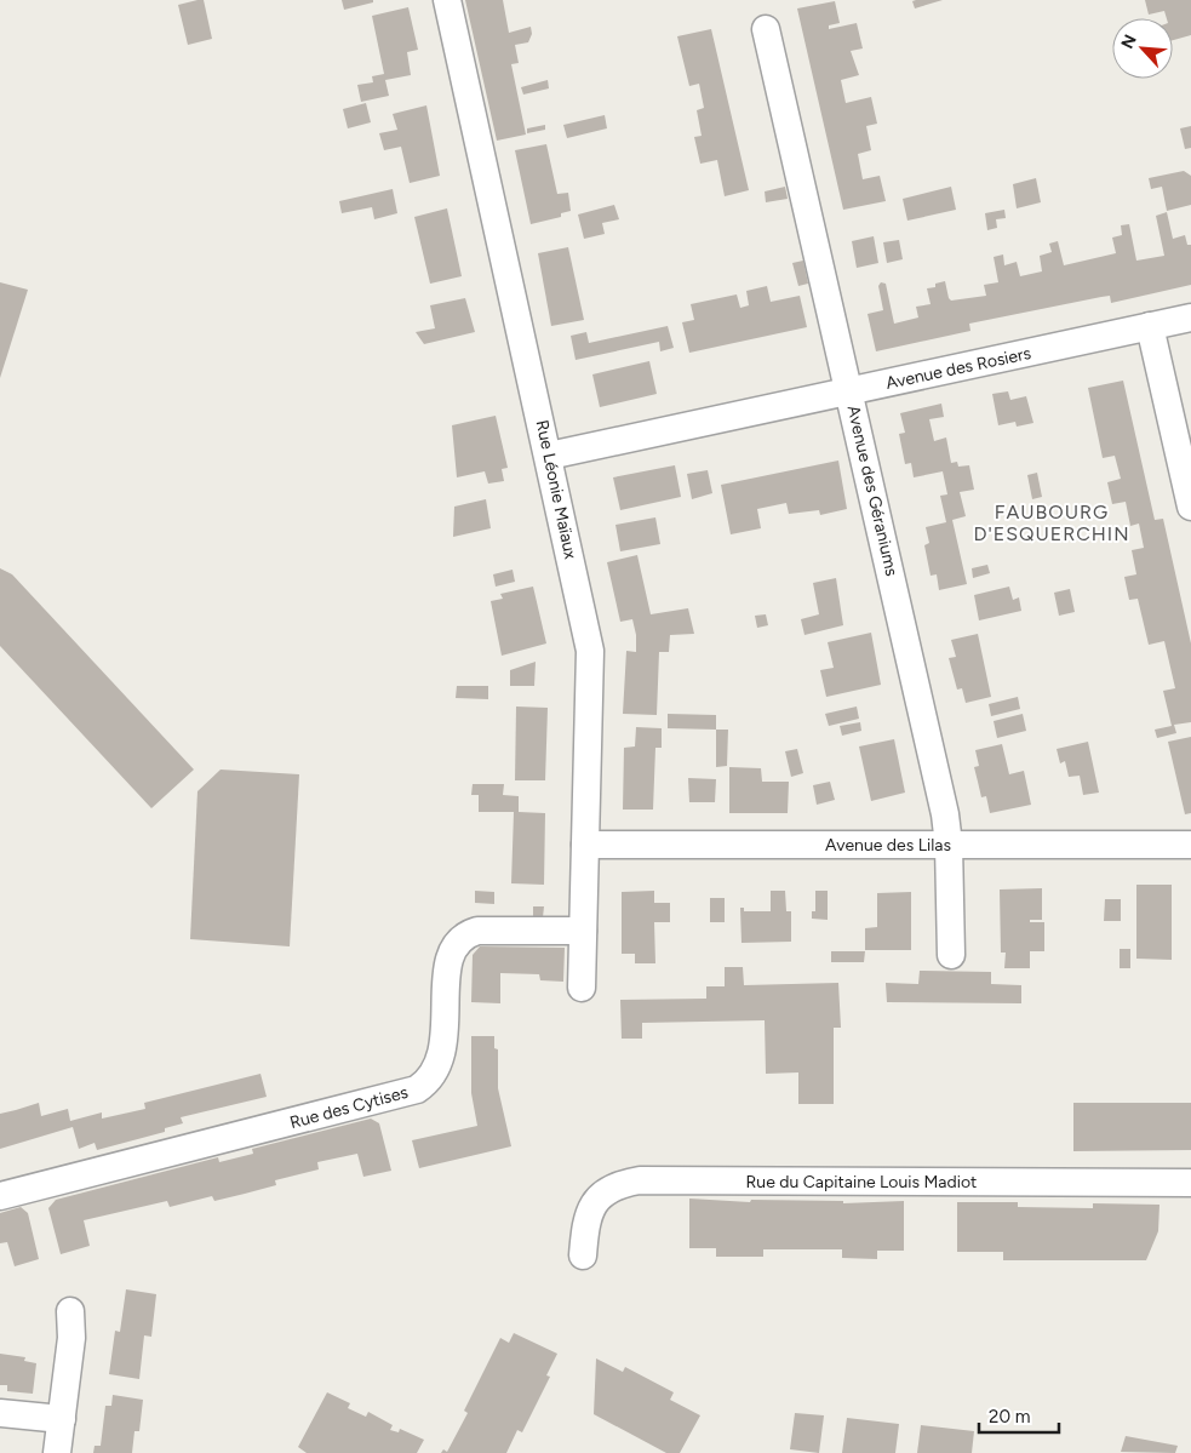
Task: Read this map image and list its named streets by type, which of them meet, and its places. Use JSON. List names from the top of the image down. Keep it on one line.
{"streets":{"street":["Avenue des Rosiers","Rue Léonie Maïaux","Avenue des Géraniums","Avenue des Lilas","Rue des Cytises","Rue du Capitaine Louis Madiot"]},"crossings":[["Avenue des Rosiers","Rue Léonie Maïaux"],["Avenue des Rosiers","Avenue des Géraniums"],["Rue Léonie Maïaux","Avenue des Lilas"],["Rue Léonie Maïaux","Rue des Cytises"],["Avenue des Géraniums","Avenue des Lilas"]],"districts":["FAUBOURG D'ESQUERCHIN"],"scale_bar":"20 m","north":"top left"}
